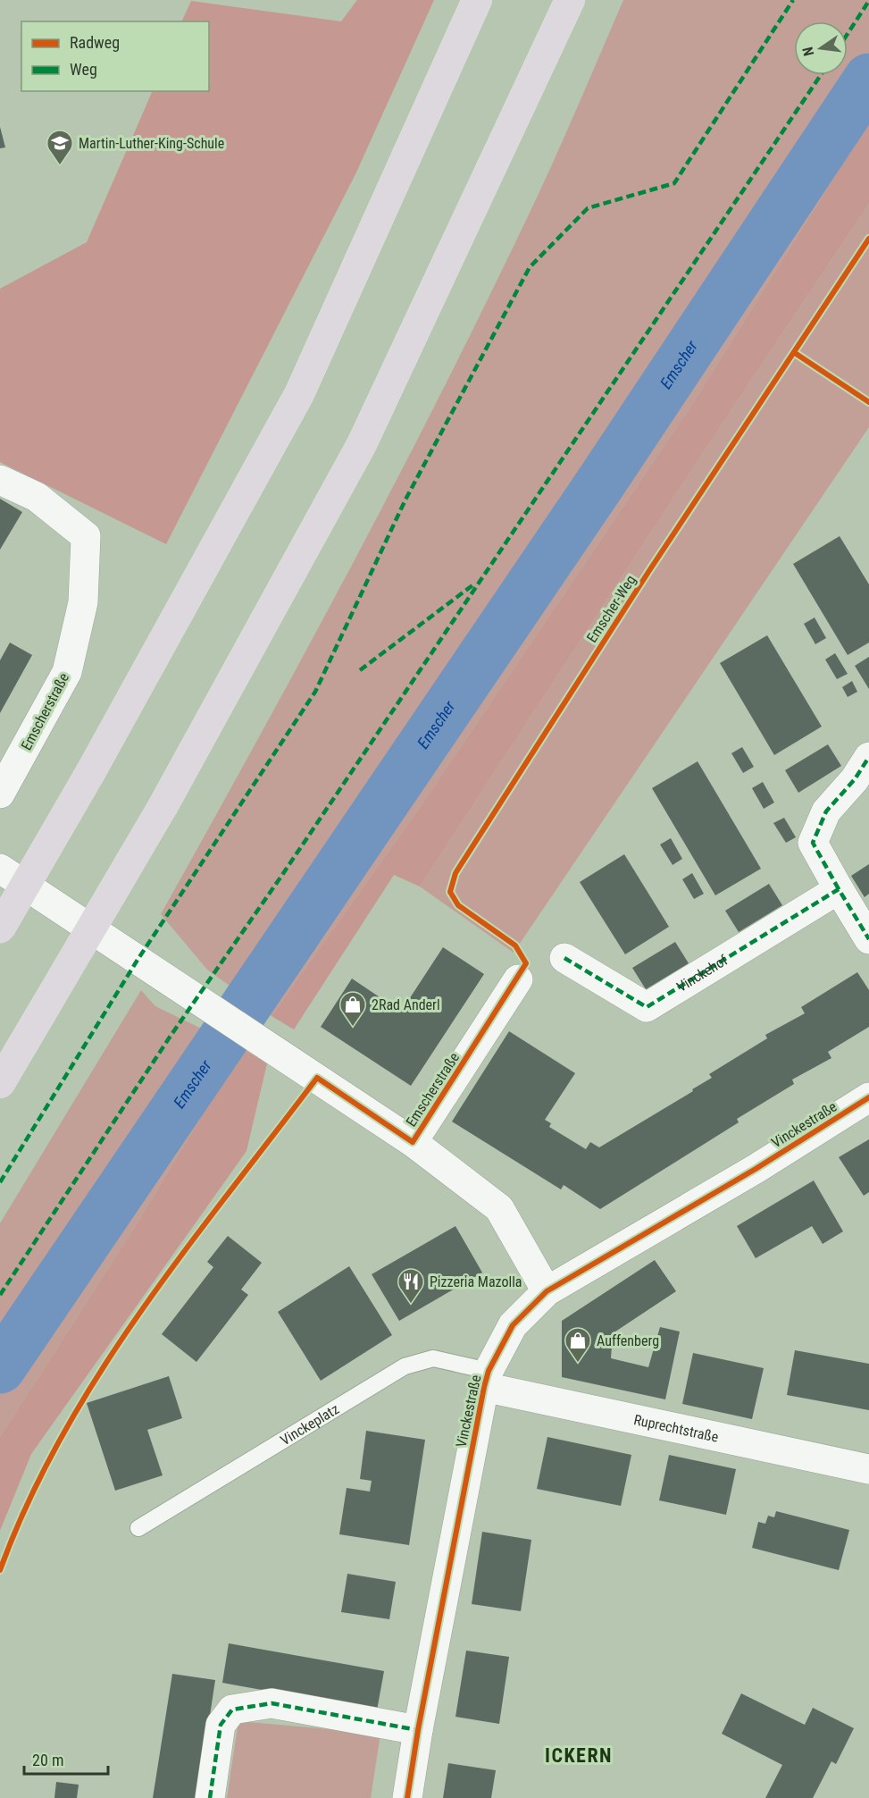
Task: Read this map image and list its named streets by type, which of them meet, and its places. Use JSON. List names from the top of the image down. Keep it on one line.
{"streets":{"street":["Emscherstraße","Vinckehof","Vinckestraße","Ruprechtstraße"],"lane":["Vinckeplatz"],"cycle path":["Emscher-Weg"]},"crossings":[["Emscherstraße","Vinckestraße"],["Vinckestraße","Vinckeplatz"],["Vinckestraße","Ruprechtstraße"],["Vinckeplatz","Ruprechtstraße"]],"districts":["ICKERN"],"water":["Emscher"],"places":{"school or university":["Martin-Luther-King-Schule"],"shop":["2Rad Anderl","Auffenberg"],"restaurant":["Pizzeria Mazolla"]},"legend":["Radweg","Weg"],"scale_bar":"20 m","north":"left"}
